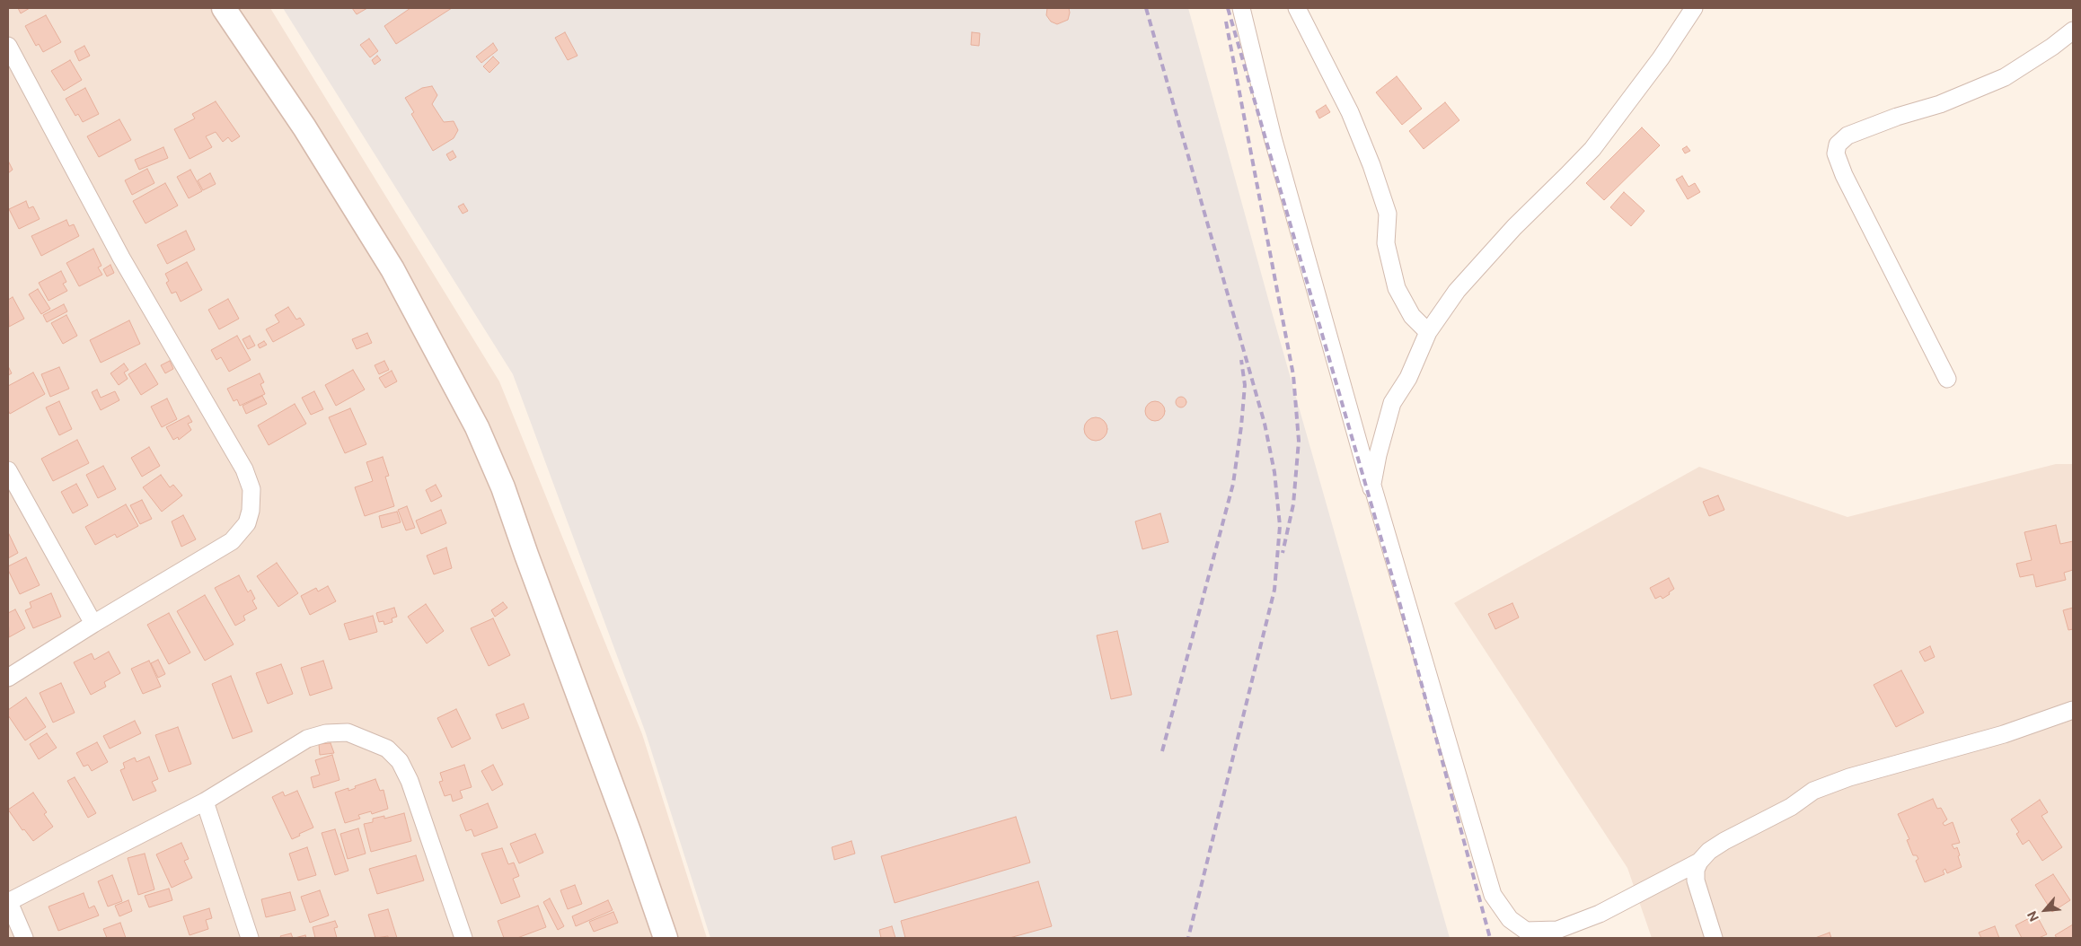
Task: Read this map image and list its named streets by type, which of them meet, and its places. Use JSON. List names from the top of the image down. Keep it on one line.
{"north":"bottom left"}
